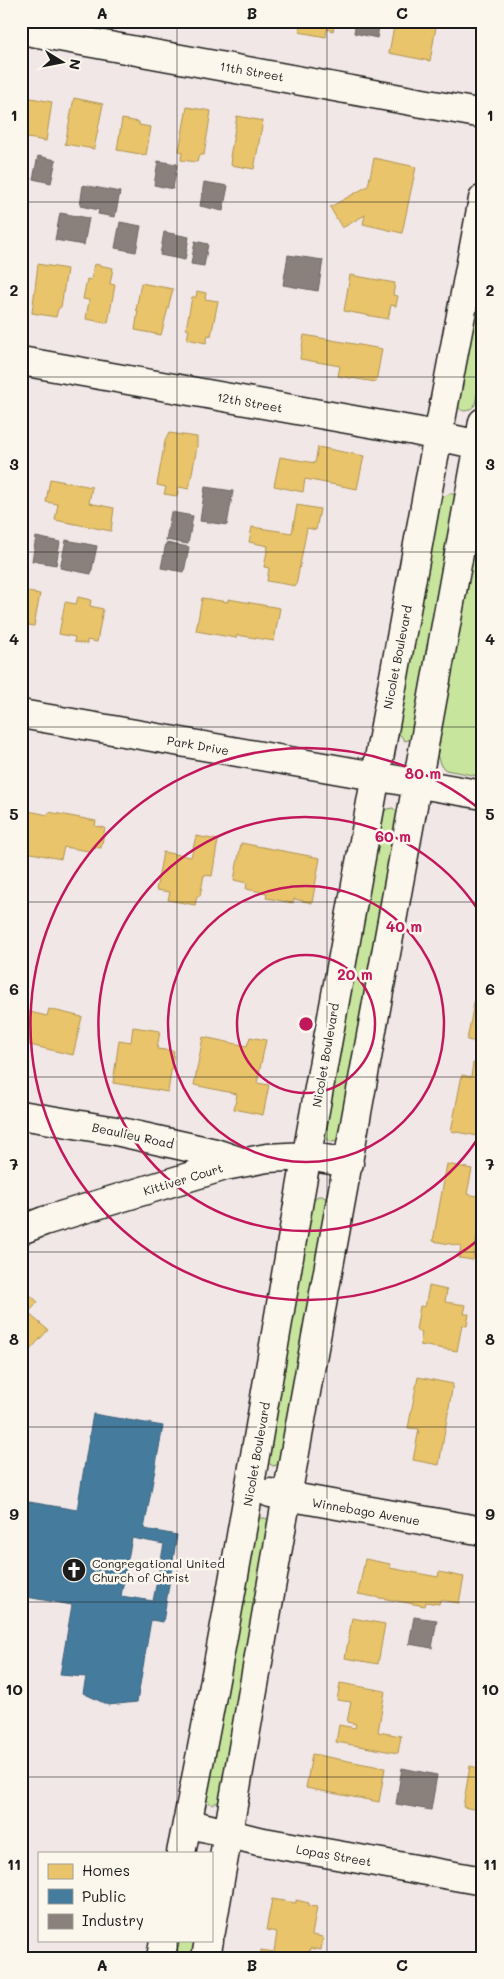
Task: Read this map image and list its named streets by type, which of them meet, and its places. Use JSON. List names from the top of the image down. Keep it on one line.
{"streets":{"street":["11th Street","12th Street","Nicolet Boulevard","Park Drive","Beaulieu Road","Kittiver Court","Winnebago Avenue","Lopas Street"]},"crossings":[["12th Street","Nicolet Boulevard"],["Nicolet Boulevard","Park Drive"],["Nicolet Boulevard","Kittiver Court"],["Nicolet Boulevard","Winnebago Avenue"],["Nicolet Boulevard","Lopas Street"],["Beaulieu Road","Kittiver Court"]],"places":{"church":["Congregational United Church of Christ"]},"legend":["Homes","Public","Industry"],"north":"right","grid":{"columns":["A","B","C"],"rows":["1","2","3","4","5","6","7","8","9","10","11"]},"rings":["80 m","60 m","40 m","20 m"]}
